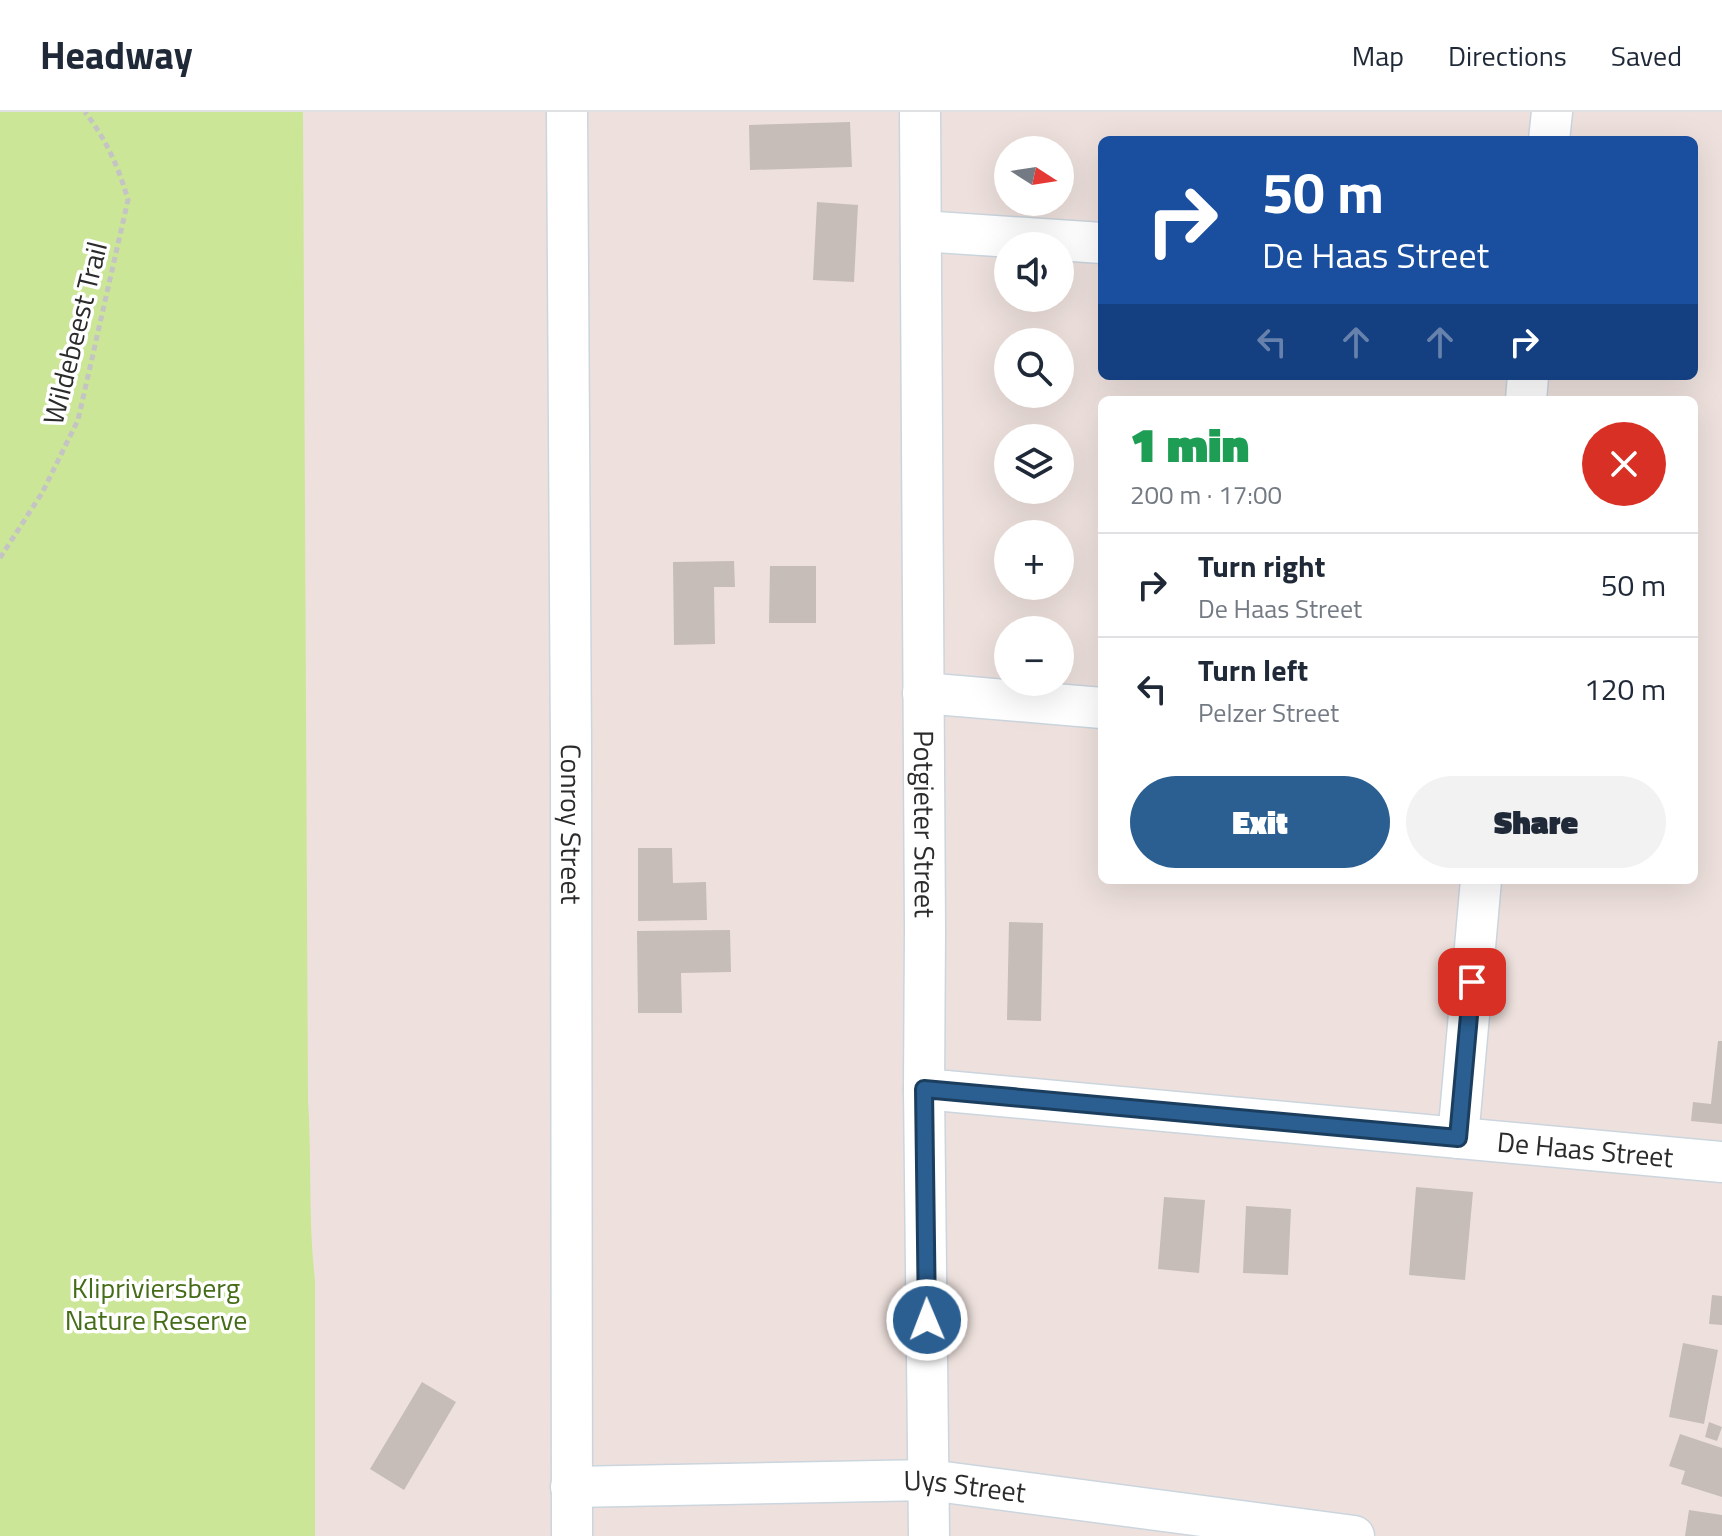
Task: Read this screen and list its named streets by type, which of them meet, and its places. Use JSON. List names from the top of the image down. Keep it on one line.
{"streets":{"street":["Conroy Street","Potgieter Street","De Haas Street","Uys Street"],"path":["Wildebeest Trail"]},"crossings":[["Conroy Street","Uys Street"],["Potgieter Street","De Haas Street"],["Potgieter Street","Uys Street"]],"parks":["Klipriviersberg Nature Reserve"],"north":"right","page":{"header":"Headway","nav":["Map","Directions","Saved"],"map_buttons":["+","−"],"turn":["50 m","De Haas Street"],"heading":["1 min","200 m · 17:00"],"list":[{"name":"Turn right","note":"De Haas Street","value":"50 m"},{"name":"Turn left","note":"Pelzer Street","value":"120 m"}],"buttons":["Exit","Share"]}}
